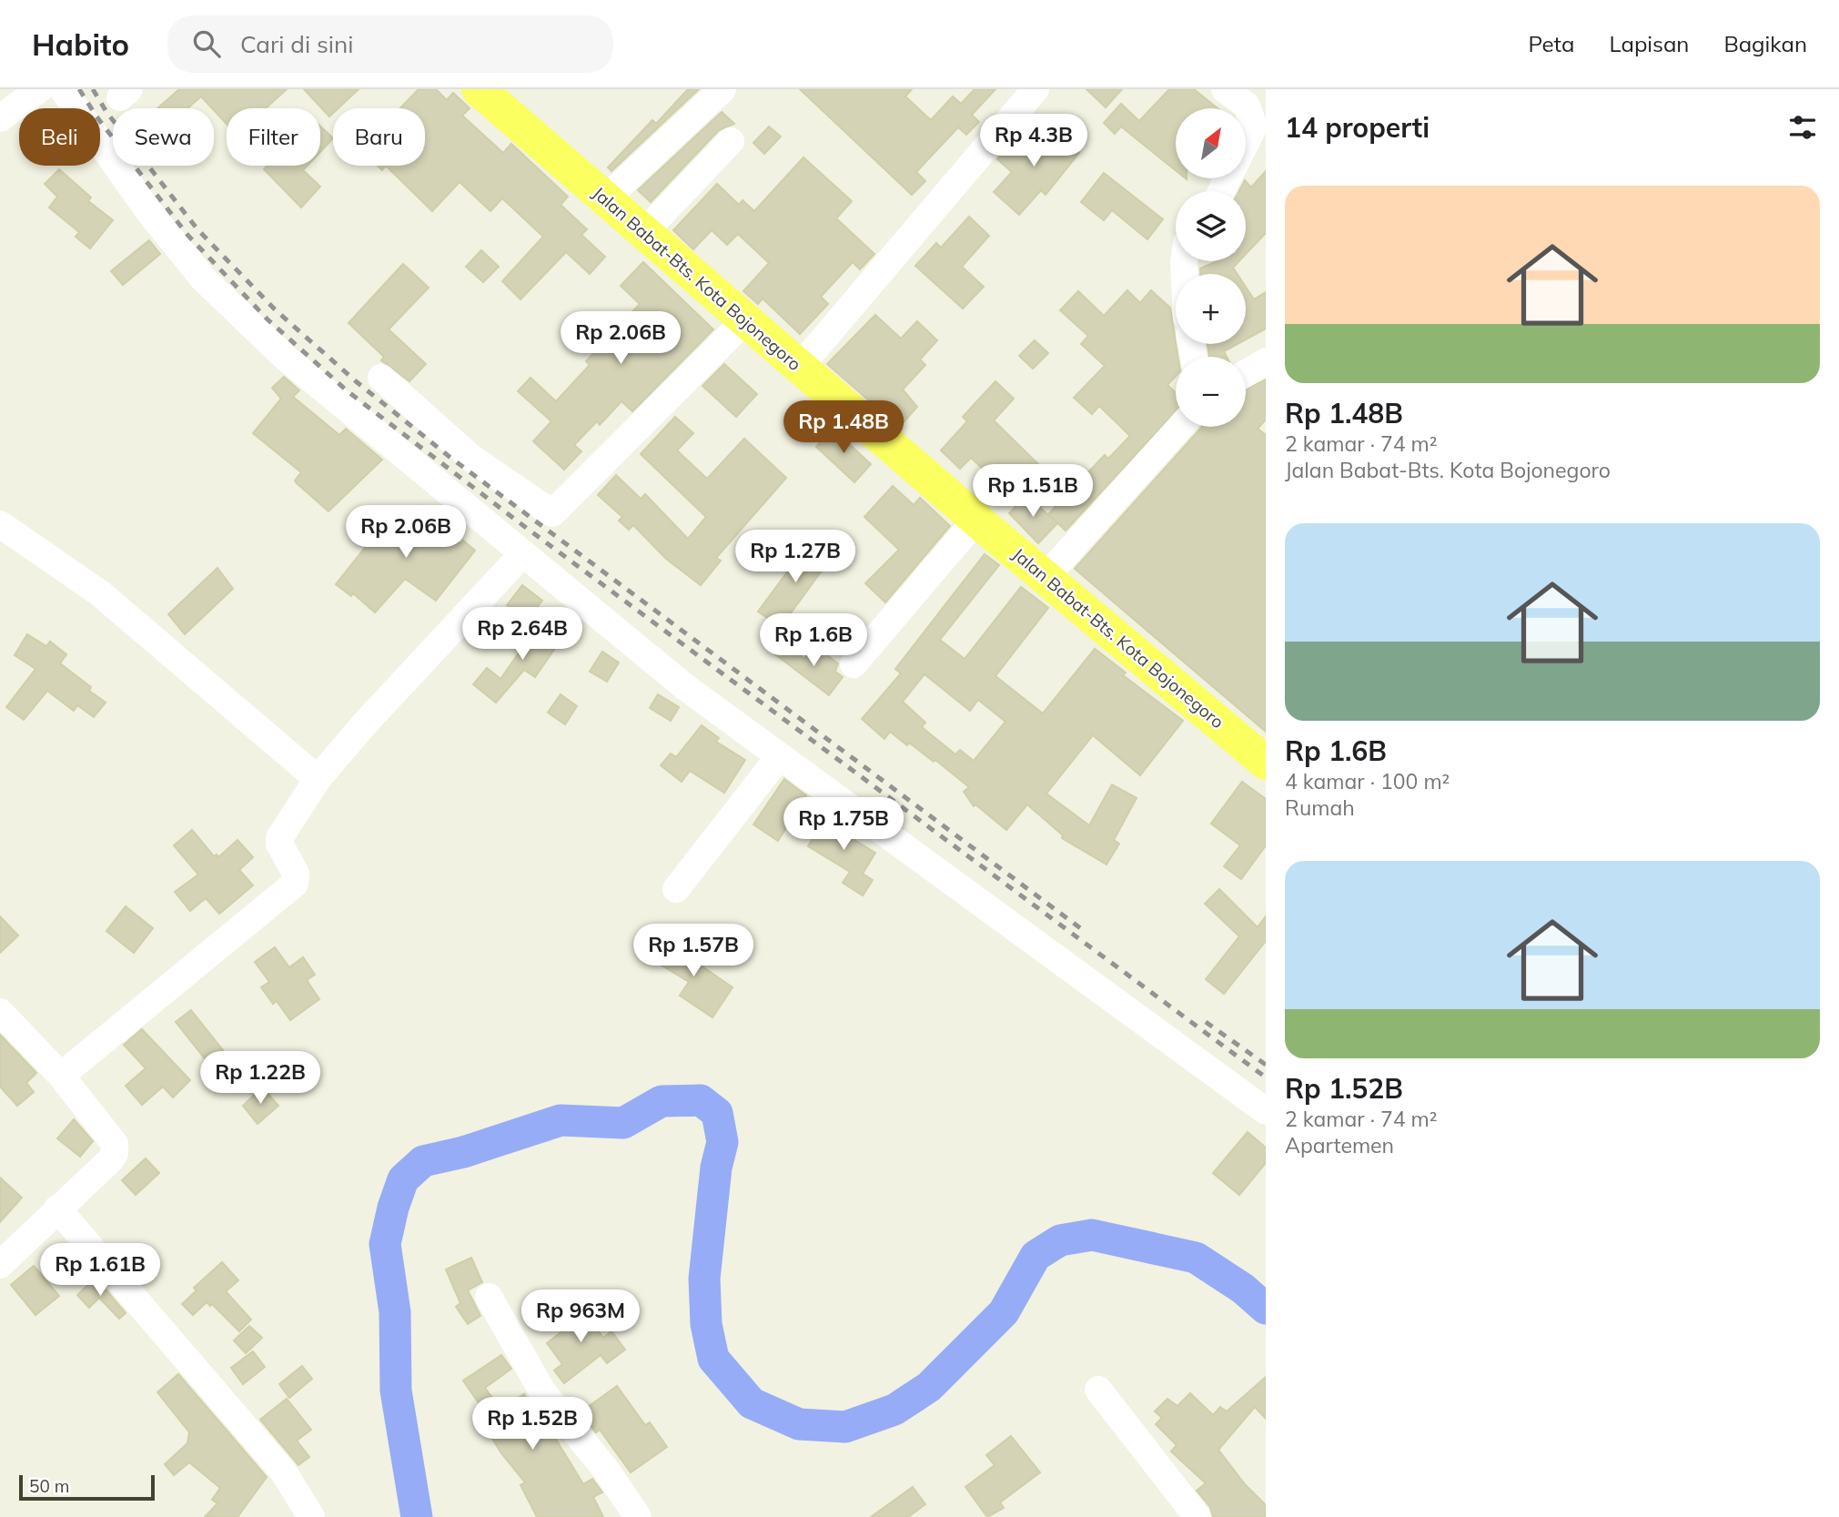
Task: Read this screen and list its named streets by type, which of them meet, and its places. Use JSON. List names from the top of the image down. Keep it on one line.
{"streets":{"highway":["Jalan Babat-Bts. Kota Bojonegoro"]},"scale_bar":"50 m","north":"top right","page":{"header":"Habito","search":"Cari di sini","nav":["Peta","Lapisan","Bagikan"],"heading":"14 properti","map_buttons":["+","−"],"chip":["Beli","Sewa","Filter","Baru"],"price":["Rp 4.3B","Rp 2.06B","Rp 1.48B","Rp 1.51B","Rp 2.06B","Rp 1.27B","Rp 2.64B","Rp 1.6B","Rp 1.75B","Rp 1.57B","Rp 1.22B","Rp 1.61B","Rp 963M","Rp 1.52B"],"list":[{"name":"Rp 1.48B","note":"2 kamar · 74 m² · Jalan Babat-Bts. Kota Bojonegoro"},{"name":"Rp 1.6B","note":"4 kamar · 100 m² · Rumah"},{"name":"Rp 1.52B","note":"2 kamar · 74 m² · Apartemen"}],"scale":"50 m"}}
